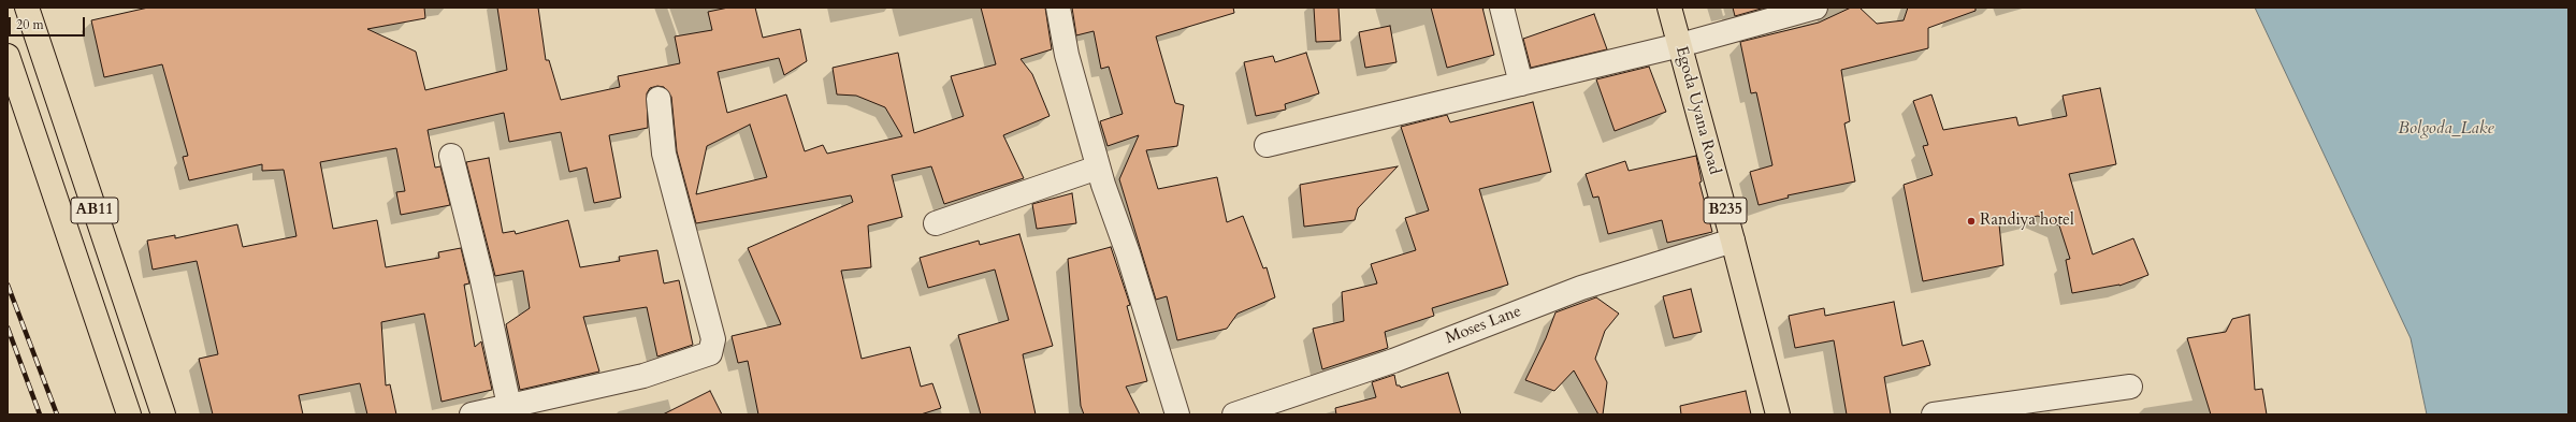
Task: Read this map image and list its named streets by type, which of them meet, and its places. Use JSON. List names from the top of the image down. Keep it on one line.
{"streets":{"main road":["Egoda Uyana Road","AB11","B235"],"street":["Moses Lane"]},"crossings":[["Egoda Uyana Road","Moses Lane"]],"water":["Bolgoda_Lake"],"places":["Randiya hotel"],"scale_bar":"20 m"}
